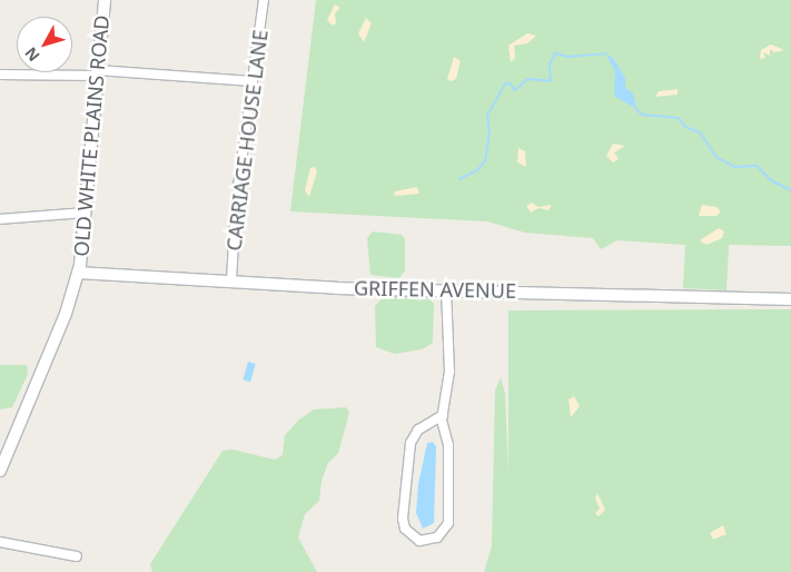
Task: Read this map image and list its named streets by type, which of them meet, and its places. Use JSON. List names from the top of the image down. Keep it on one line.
{"streets":{"street":["OLD WHITE PLAINS ROAD","CARRIAGE HOUSE LANE","GRIFFEN AVENUE"]},"crossings":[["OLD WHITE PLAINS ROAD","GRIFFEN AVENUE"],["CARRIAGE HOUSE LANE","GRIFFEN AVENUE"]],"north":"bottom left"}
